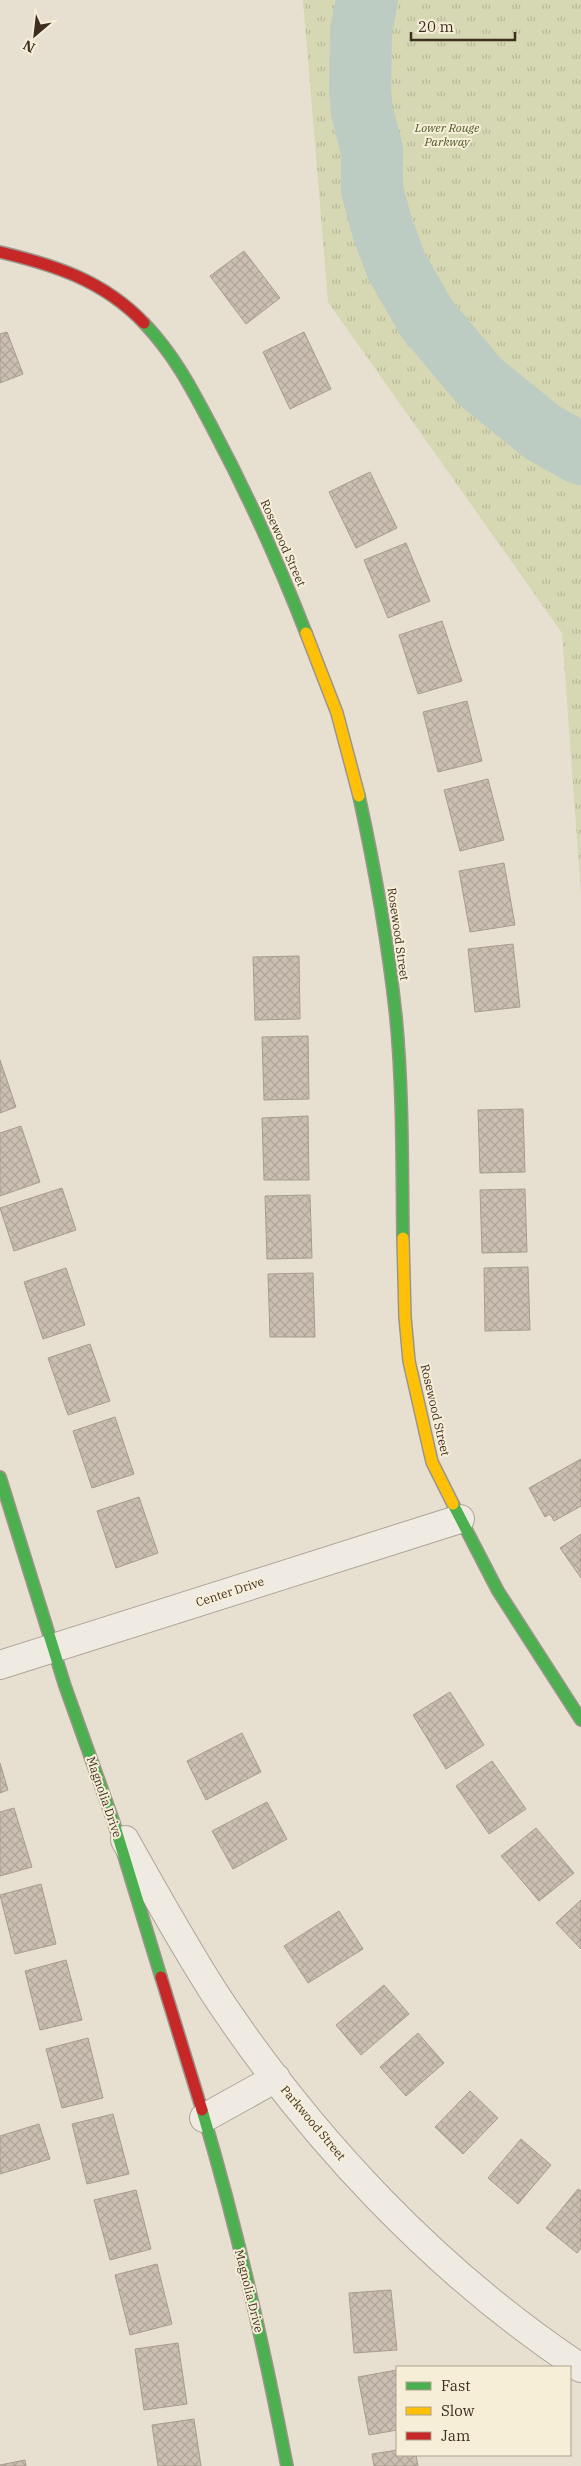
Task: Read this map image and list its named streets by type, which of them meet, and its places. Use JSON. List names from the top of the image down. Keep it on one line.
{"streets":{"street":["Rosewood Street","Center Drive","Magnolia Drive","Parkwood Street"]},"crossings":[["Rosewood Street","Center Drive"],["Center Drive","Magnolia Drive"],["Magnolia Drive","Parkwood Street"]],"parks":["Lower Rouge Parkway"],"legend":["Fast","Slow","Jam"],"scale_bar":"20 m","north":"bottom left"}
